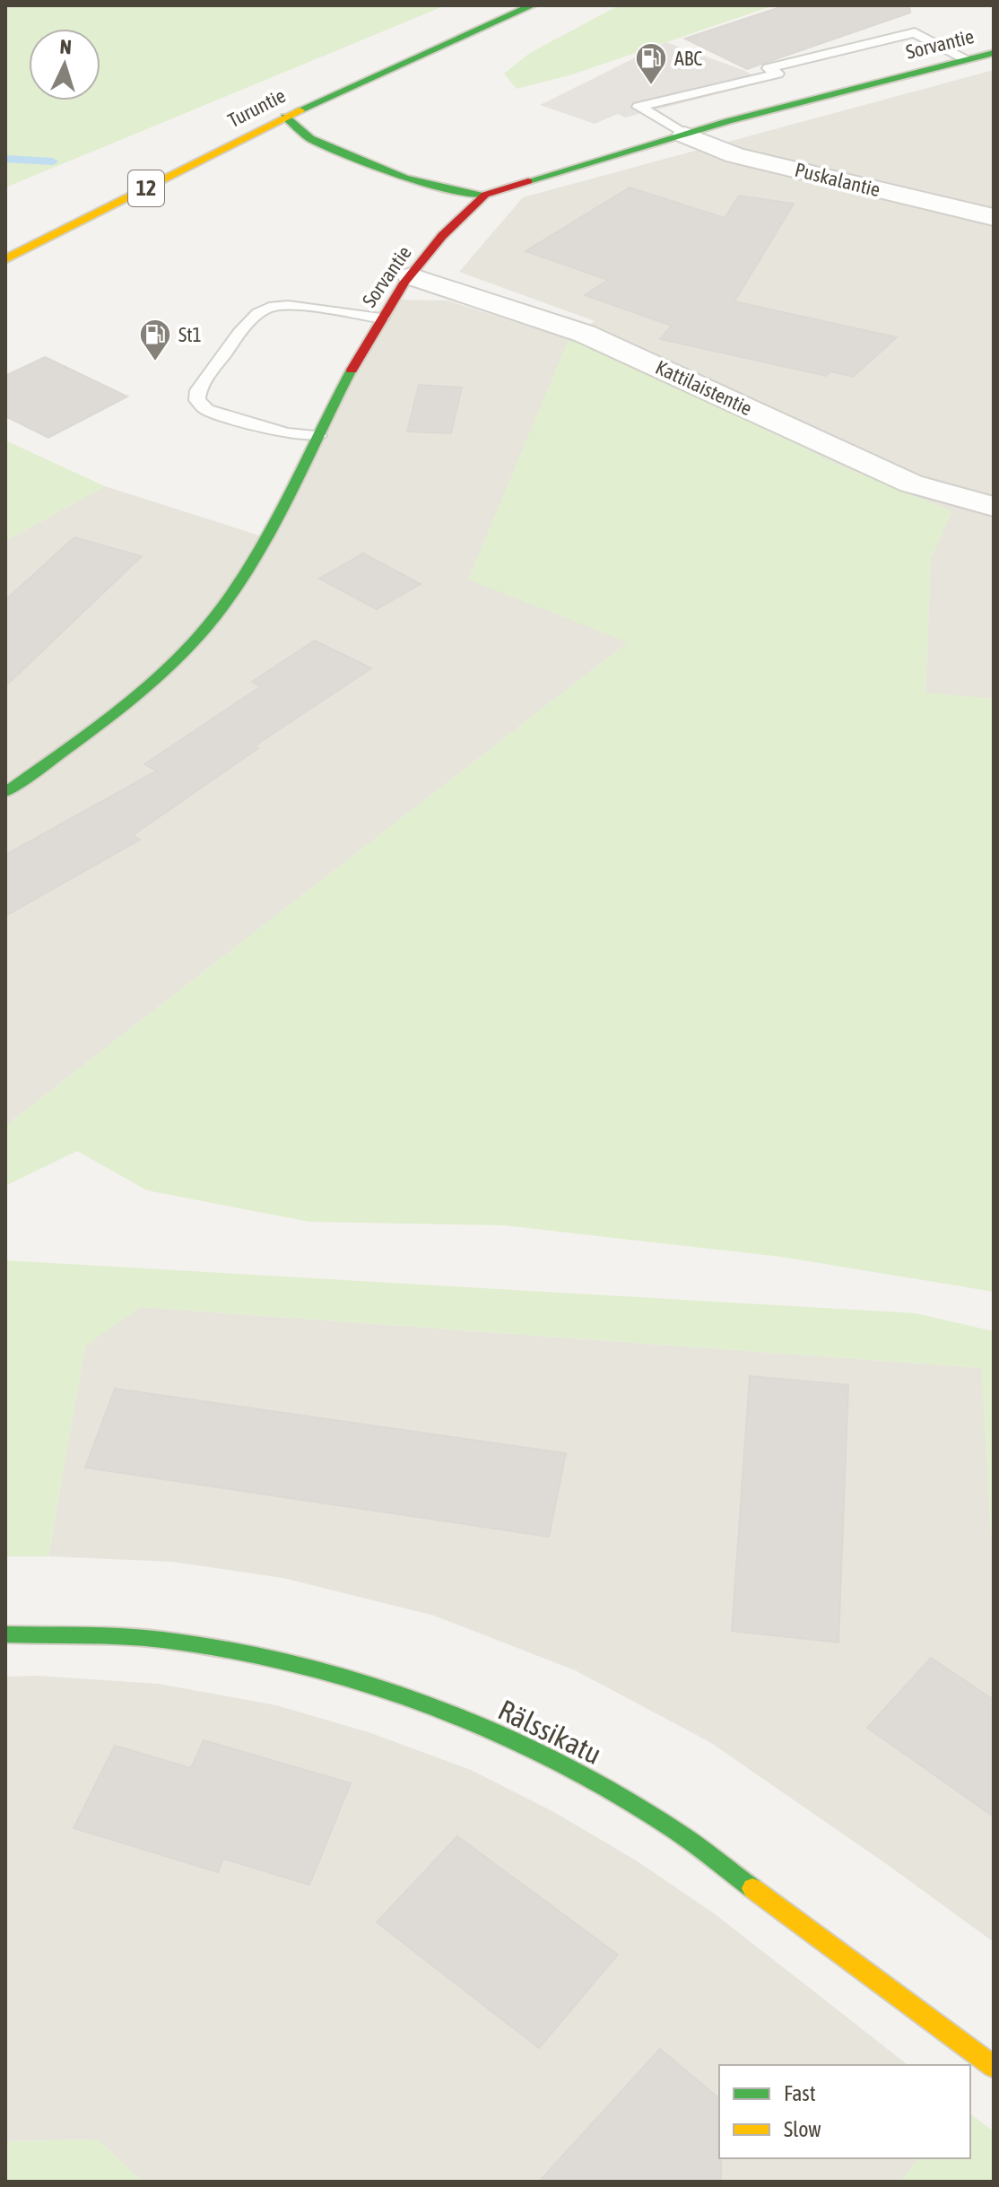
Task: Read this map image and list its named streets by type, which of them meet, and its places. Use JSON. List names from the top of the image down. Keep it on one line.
{"streets":{"main road":["Sorvantie","Turuntie","12","Rälssikatu"],"street":["Puskalantie","Kattilaistentie"]},"crossings":[["Sorvantie","Puskalantie"],["Sorvantie","Kattilaistentie"]],"places":{"fuel station":["ABC","St1"]},"legend":["Fast","Slow"],"north":"top"}
